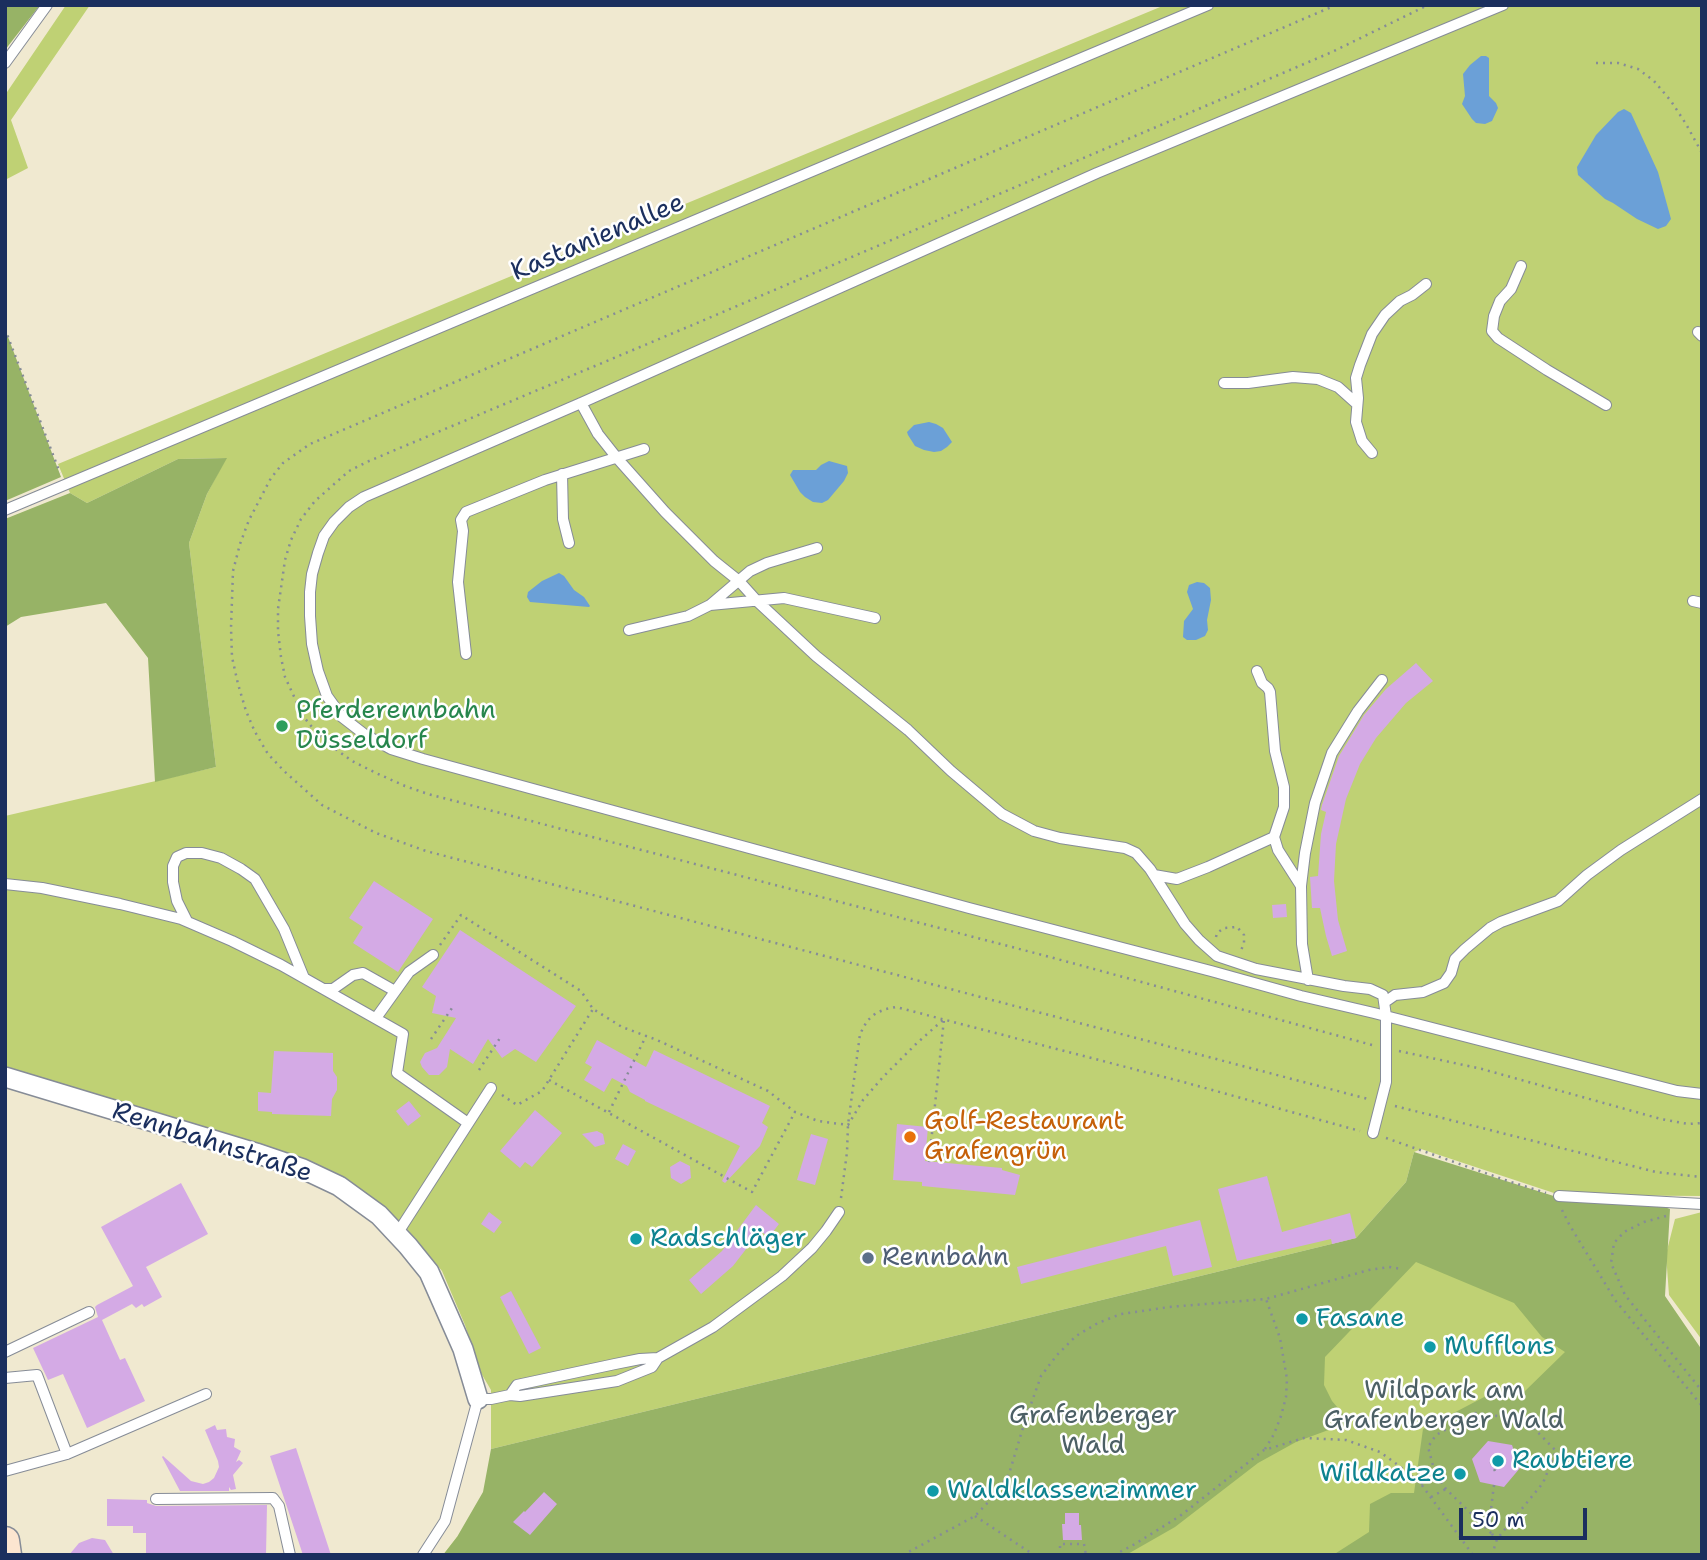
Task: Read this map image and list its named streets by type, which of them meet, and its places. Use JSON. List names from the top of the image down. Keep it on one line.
{"streets":{"street":["Rennbahnstraße"],"lane":["Kastanienallee"]},"parks":["Wildpark am Grafenberger Wald","Grafenberger Wald"],"places":["Pferderennbahn Düsseldorf","Golf-Restaurant Grafengrün","Radschläger","Rennbahn","Fasane","Mufflons","Raubtiere","Wildkatze","Waldklassenzimmer"],"scale_bar":"50 m"}
